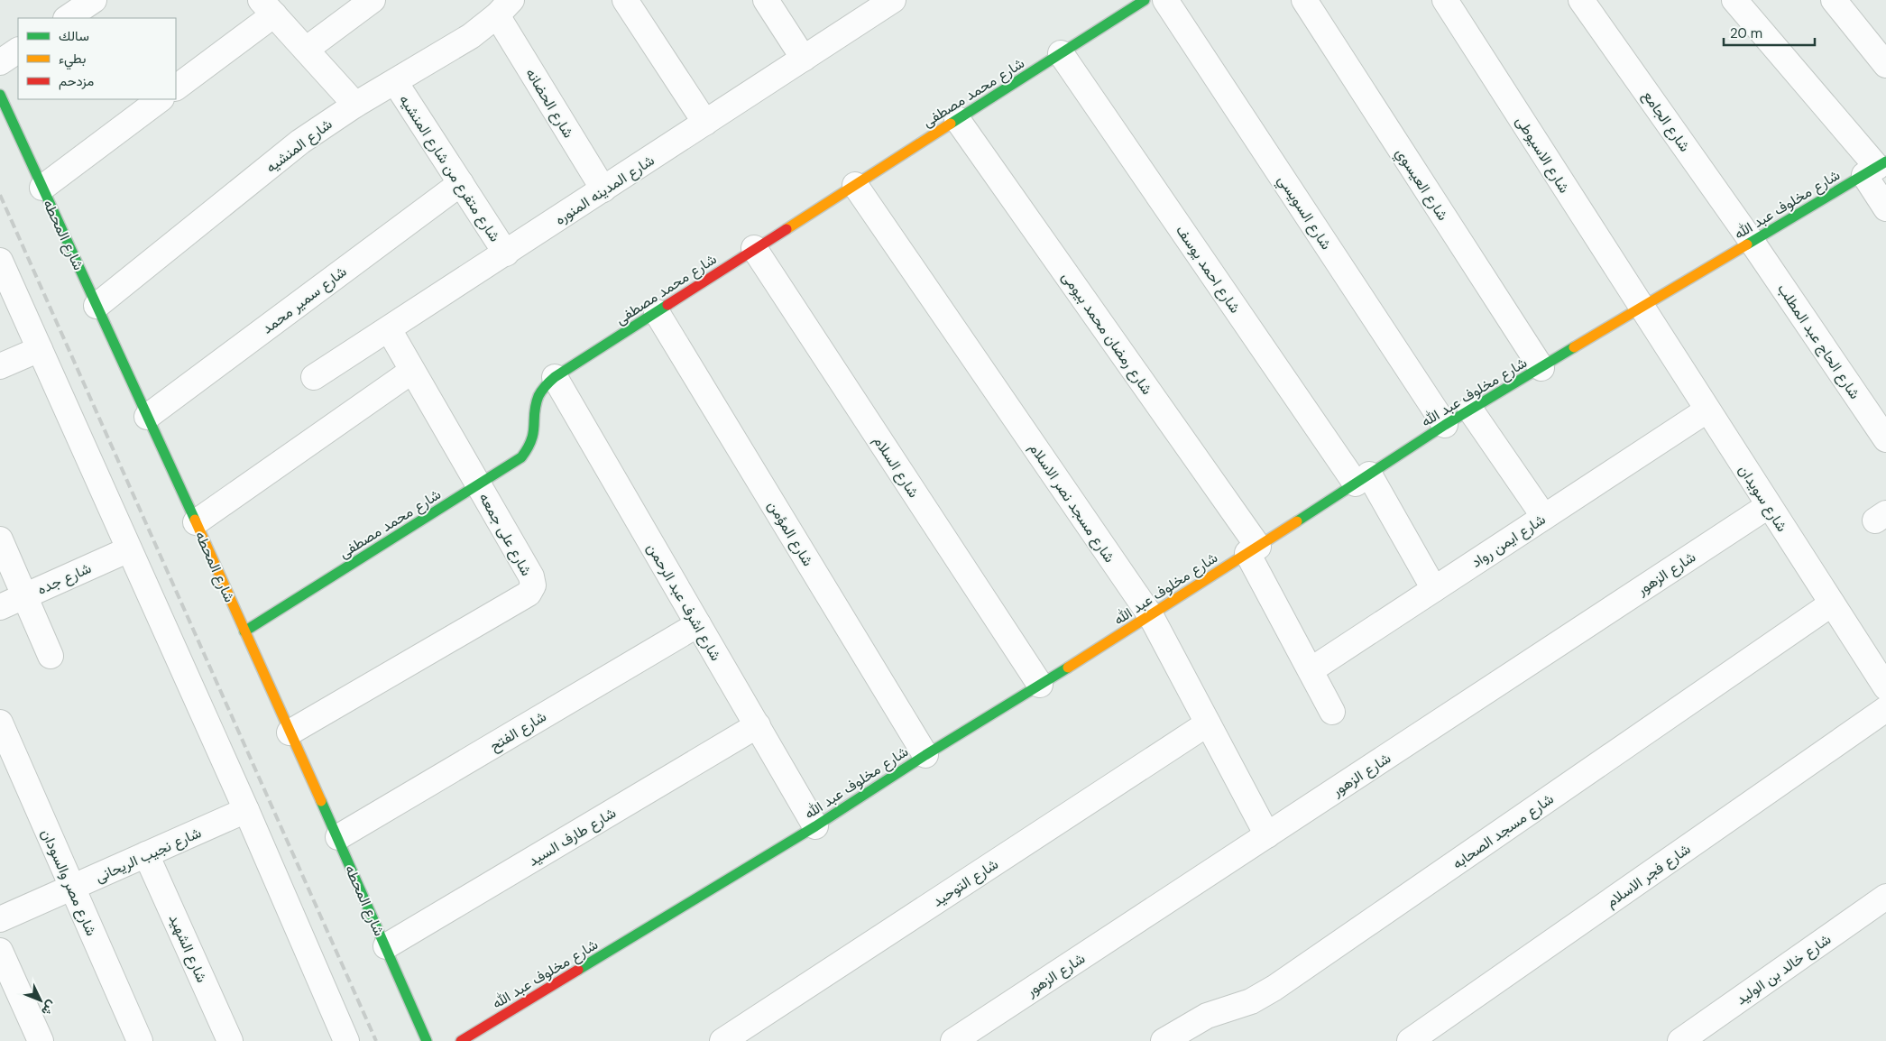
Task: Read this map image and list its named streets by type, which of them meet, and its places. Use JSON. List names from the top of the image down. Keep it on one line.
{"streets":{"street":["شارع محمد مصطفى","شارع الحضانه","شارع الجامع","شارع المنشيه","شارع الاسيوطى","شارع متفرع من شارع المنشيه","شارع العيسوي","شارع المدينه المنوره","شارع مخلوف عبد الله","شارع السويسي","شارع المحطه","شارع احمد يوسف","شارع سمير محمد","شارع رمضان محمد بيومى","شارع الحاج عبد المطلب","شارع السلام","شارع سويدان","شارع مسجد نصر الاسلام","شارع المؤمن","شارع على جمعه","شارع ايمن رواد","شارع الزهور","شارع جده","شارع اشرف عبد الرحمن","شارع الفتح","شارع مسجد الصحابه","شارع طارف السيد","شارع نجيب الريحانى","شارع فجر الاسلام","شارع مصر والسودان","شارع التوحيد","شارع الشهيد","شارع خالد بن الوليد"]},"crossings":[["شارع محمد مصطفى","شارع المحطه"],["شارع محمد مصطفى","شارع احمد يوسف"],["شارع محمد مصطفى","شارع رمضان محمد بيومى"],["شارع محمد مصطفى","شارع السلام"],["شارع محمد مصطفى","شارع مسجد نصر الاسلام"],["شارع محمد مصطفى","شارع المؤمن"],["شارع محمد مصطفى","شارع على جمعه"],["شارع محمد مصطفى","شارع اشرف عبد الرحمن"],["شارع الحضانه","شارع المنشيه"],["شارع الحضانه","شارع المدينه المنوره"],["شارع الجامع","شارع مخلوف عبد الله"],["شارع الجامع","شارع الحاج عبد المطلب"],["شارع المنشيه","شارع متفرع من شارع المنشيه"],["شارع المنشيه","شارع المحطه"],["شارع الاسيوطى","شارع مخلوف عبد الله"],["شارع الاسيوطى","شارع سويدان"],["شارع متفرع من شارع المنشيه","شارع المدينه المنوره"],["شارع متفرع من شارع المنشيه","شارع سمير محمد"],["شارع العيسوي","شارع مخلوف عبد الله"],["شارع المدينه المنوره","شارع على جمعه"],["شارع مخلوف عبد الله","شارع السويسي"],["شارع مخلوف عبد الله","شارع احمد يوسف"],["شارع مخلوف عبد الله","شارع رمضان محمد بيومى"],["شارع مخلوف عبد الله","شارع الحاج عبد المطلب"],["شارع مخلوف عبد الله","شارع السلام"],["شارع مخلوف عبد الله","شارع سويدان"],["شارع مخلوف عبد الله","شارع مسجد نصر الاسلام"],["شارع مخلوف عبد الله","شارع المؤمن"],["شارع مخلوف عبد الله","شارع اشرف عبد الرحمن"],["شارع المحطه","شارع سمير محمد"],["شارع المحطه","شارع على جمعه"],["شارع المحطه","شارع الفتح"],["شارع المحطه","شارع طارف السيد"],["شارع احمد يوسف","شارع ايمن رواد"],["شارع رمضان محمد بيومى","شارع ايمن رواد"],["شارع سويدان","شارع ايمن رواد"],["شارع سويدان","شارع الزهور"],["شارع سويدان","شارع مسجد الصحابه"],["شارع مسجد نصر الاسلام","شارع الزهور"],["شارع مسجد نصر الاسلام","شارع التوحيد"],["شارع اشرف عبد الرحمن","شارع الفتح"],["شارع اشرف عبد الرحمن","شارع طارف السيد"],["شارع نجيب الريحانى","شارع مصر والسودان"],["شارع نجيب الريحانى","شارع الشهيد"]],"legend":["سالك","بطيء","مزدحم"],"scale_bar":"20 m","north":"bottom right"}
